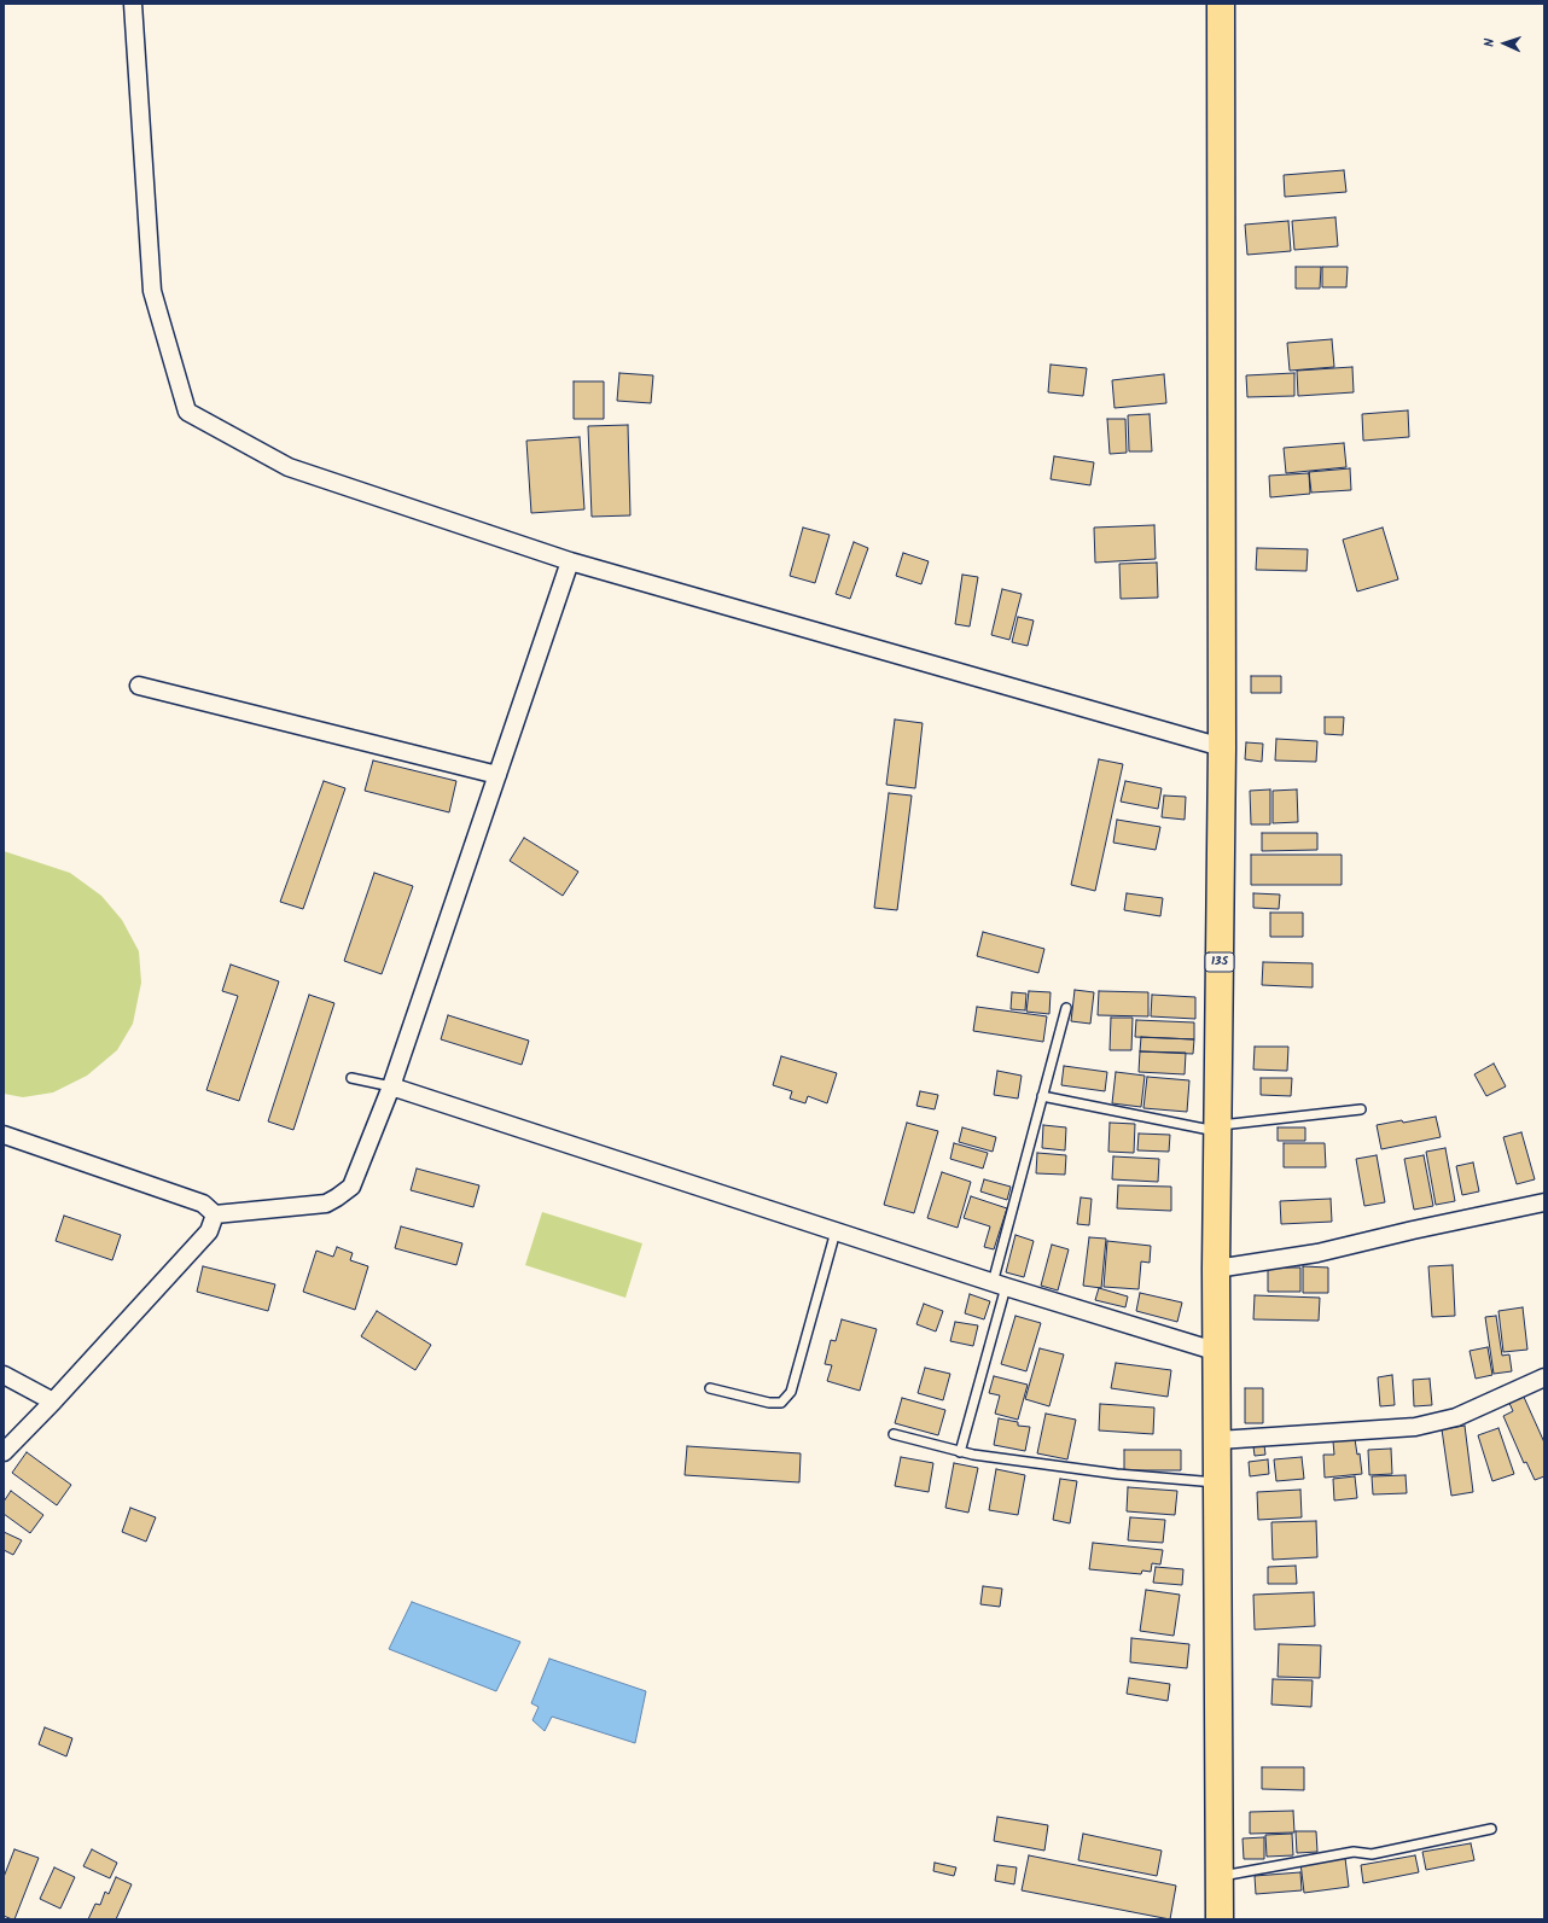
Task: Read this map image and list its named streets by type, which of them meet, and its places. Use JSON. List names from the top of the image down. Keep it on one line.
{"streets":{"highway":["13S"]},"north":"left"}
